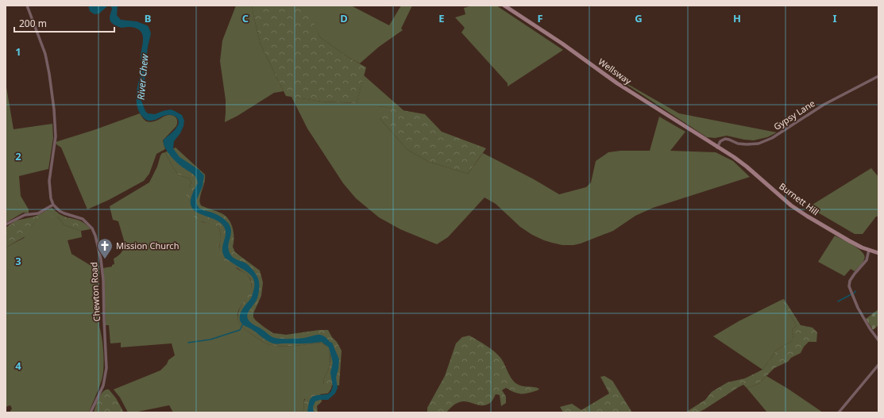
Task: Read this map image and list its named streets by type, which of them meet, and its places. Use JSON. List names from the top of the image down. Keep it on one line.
{"streets":{"main road":["Wellsway","Burnett Hill"],"street":["Gypsy Lane","Chewton Road"]},"crossings":[["Wellsway","Gypsy Lane"],["Wellsway","Burnett Hill"],["Gypsy Lane","Burnett Hill"]],"water":["River Chew"],"places":{"church":["Mission Church"]},"scale_bar":"200 m","grid":{"columns":["B","C","D","E","F","G","H","I"],"rows":["1","2","3","4"]}}
